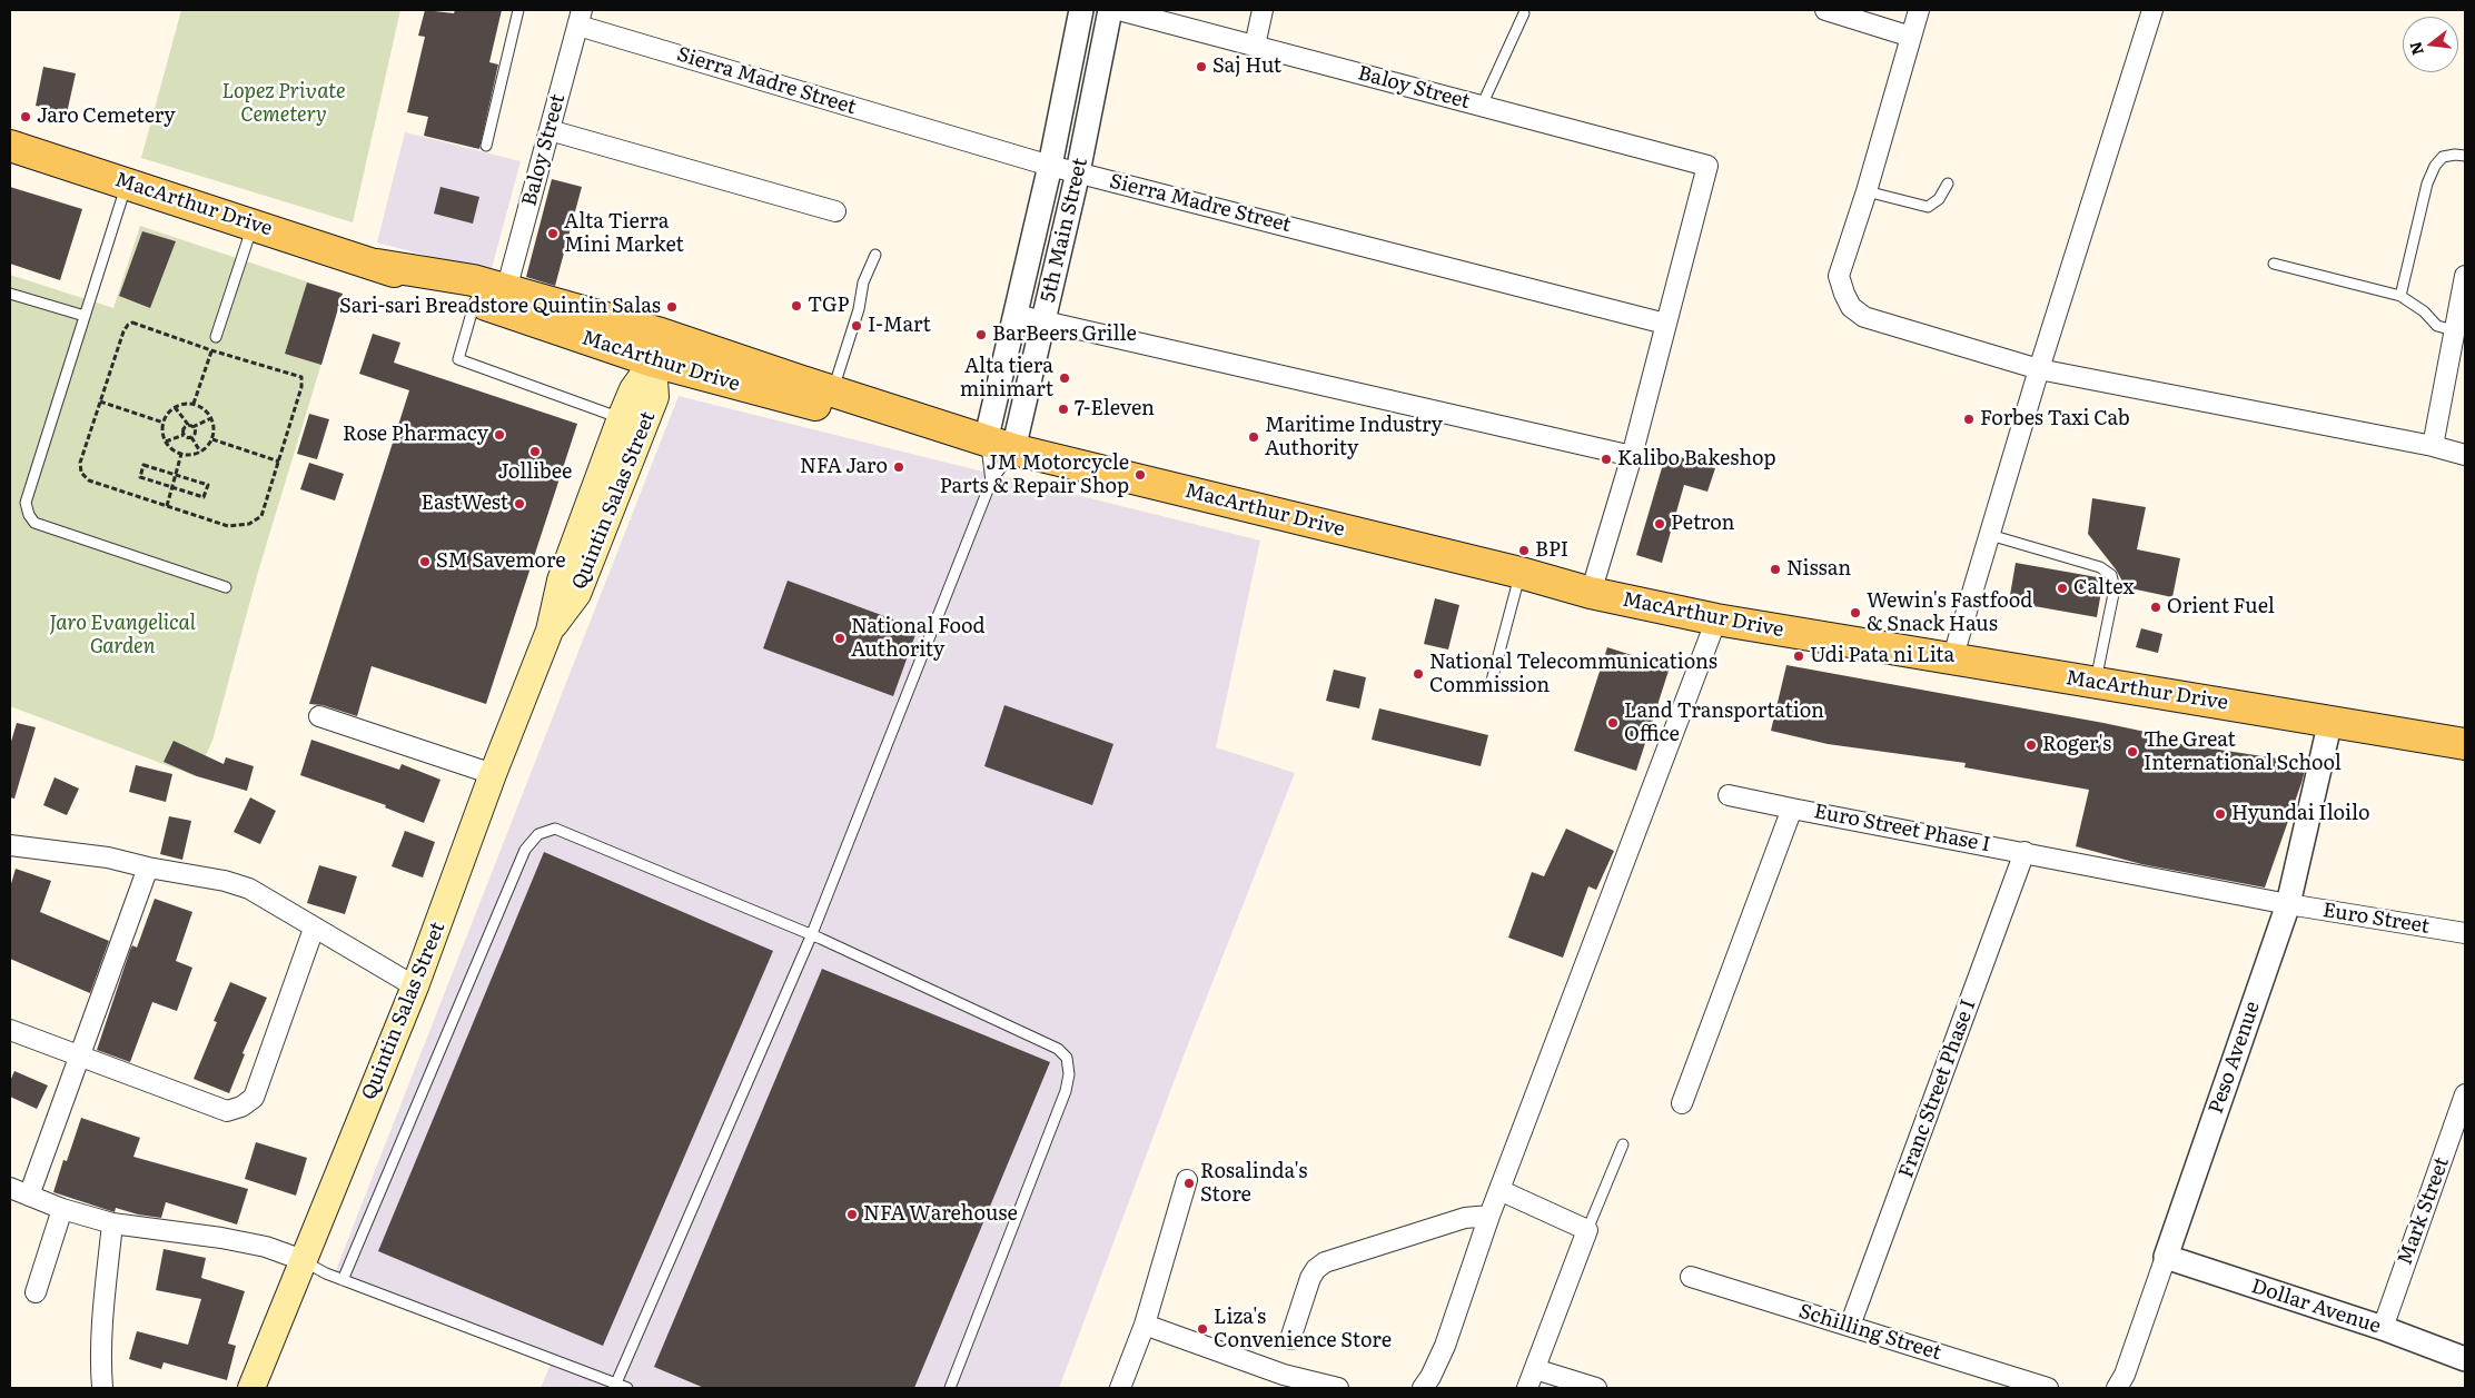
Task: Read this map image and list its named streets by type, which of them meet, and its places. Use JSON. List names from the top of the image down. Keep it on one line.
{"streets":{"main road":["MacArthur Drive","Quintin Salas Street"],"street":["Sierra Madre Street","Baloy Street","5th Main Street","Euro Street Phase I","Euro Street","Peso Avenue","Franc Street Phase I","Mark Street","Dollar Avenue","Schilling Street"]},"crossings":[["Sierra Madre Street","Baloy Street"],["Sierra Madre Street","5th Main Street"],["Baloy Street","MacArthur Drive"],["MacArthur Drive","5th Main Street"],["MacArthur Drive","Quintin Salas Street"],["MacArthur Drive","Peso Avenue"],["Euro Street Phase I","Euro Street"],["Euro Street Phase I","Peso Avenue"],["Euro Street Phase I","Franc Street Phase I"],["Euro Street","Peso Avenue"],["Peso Avenue","Dollar Avenue"],["Franc Street Phase I","Schilling Street"],["Mark Street","Dollar Avenue"]],"parks":["Lopez Private Cemetery","Jaro Evangelical Garden"],"places":["Saj Hut","Jaro Cemetery","Alta Tierra Mini Market","TGP","Sari-sari Breadstore Quintin Salas","I-Mart","BarBeers Grille","Alta tiera minimart","7-Eleven","Forbes Taxi Cab","Rose Pharmacy","Maritime Industry Authority","Jollibee","Kalibo Bakeshop","NFA Jaro","JM Motorcycle Parts & Repair Shop","EastWest","Petron","BPI","SM Savemore","Nissan","Caltex","Orient Fuel","Wewin's Fastfood & Snack Haus","National Food Authority","Udi Pata ni Lita","National Telecommunications Commission","Land Transportation Office","Roger's","The Great International School","Hyundai Iloilo","Rosalinda's Store","NFA Warehouse","Liza's Convenience Store"],"north":"left"}
